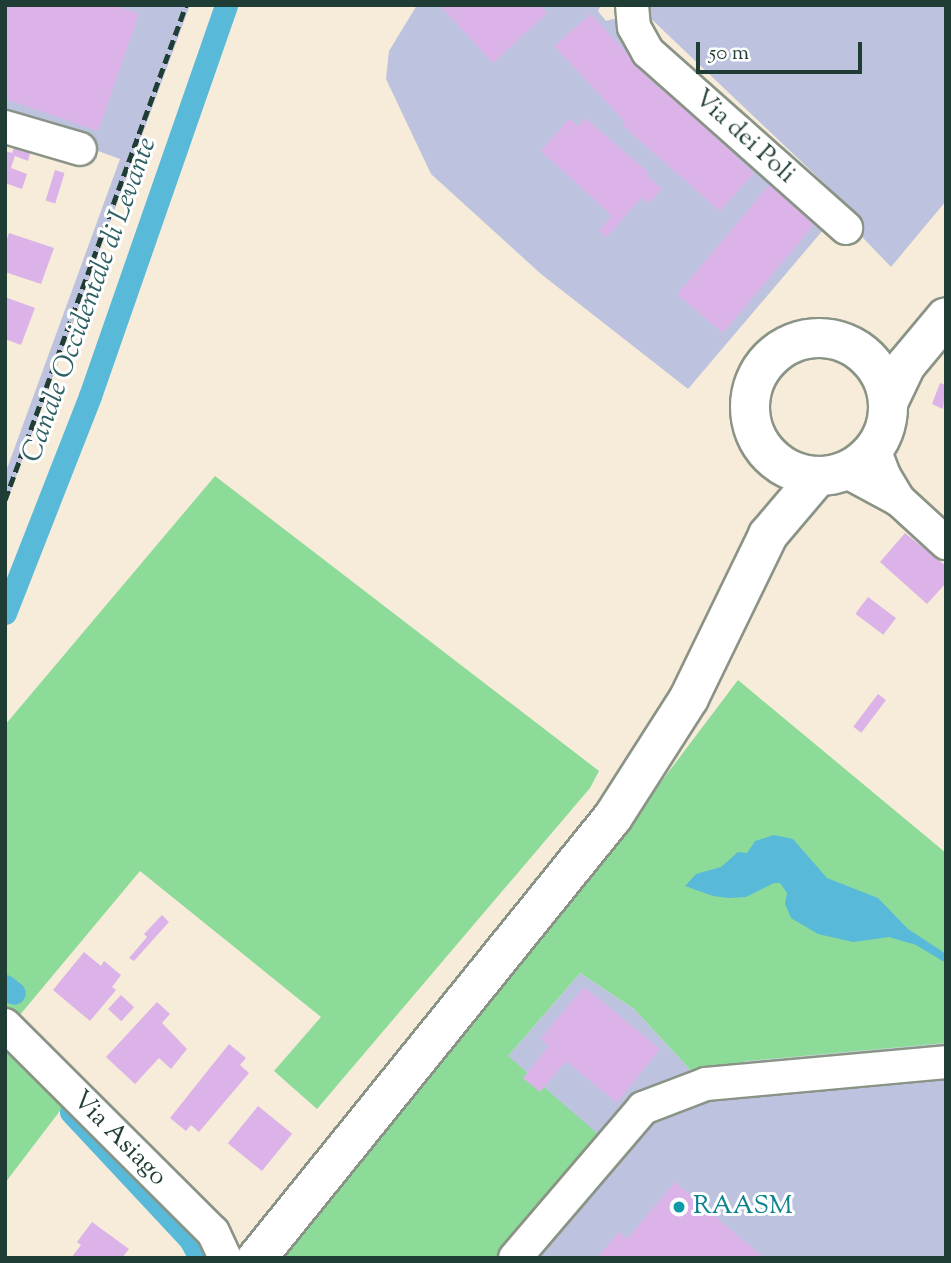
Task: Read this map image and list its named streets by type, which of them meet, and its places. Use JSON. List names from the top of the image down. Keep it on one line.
{"streets":{"street":["Via dei Poli","Via Asiago"]},"water":["Canale Occidentale di Levante"],"places":["RAASM"],"scale_bar":"50 m"}
